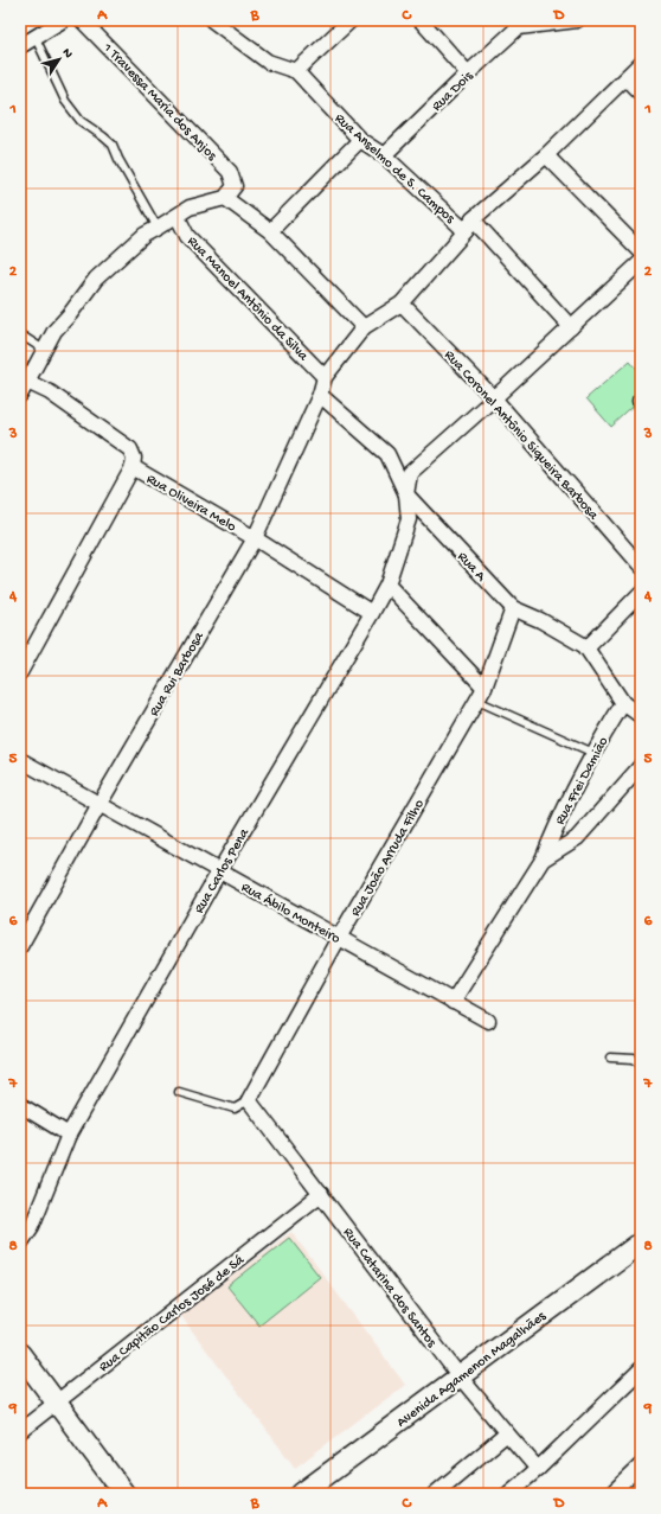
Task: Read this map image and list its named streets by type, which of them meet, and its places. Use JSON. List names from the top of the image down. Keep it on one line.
{"streets":{"main road":["Avenida Agamenon Magalhães"],"street":["Rua Dois","1 Travessa Maria dos Anjos","Rua Anselmo de S. Campos","Rua Manoel Antônio da Silva","Rua Coronel Antônio Siqueira Barbosa","Rua Oliveira Melo","Rua A","Rua Rui Barbosa","Rua Frei Damião","Rua João Arruda Filho","Rua Carlos Pena","Rua Ábilo Monteiro","Rua Catarina dos Santos","Rua Capitão Carlos José de Sá"]},"crossings":[["Rua Dois","Rua Anselmo de S. Campos"],["Rua Manoel Antônio da Silva","Rua Rui Barbosa"],["Rua Oliveira Melo","Rua Rui Barbosa"],["Rua Oliveira Melo","Rua Carlos Pena"],["Rua A","Rua Rui Barbosa"],["Rua A","Rua Frei Damião"],["Rua A","Rua João Arruda Filho"],["Rua A","Rua Carlos Pena"],["Rua Rui Barbosa","Rua Ábilo Monteiro"],["Rua Frei Damião","Rua Ábilo Monteiro"],["Rua João Arruda Filho","Rua Ábilo Monteiro"],["Rua João Arruda Filho","Rua Catarina dos Santos"],["Rua Carlos Pena","Rua Ábilo Monteiro"],["Rua Catarina dos Santos","Rua Capitão Carlos José de Sá"],["Rua Catarina dos Santos","Avenida Agamenon Magalhães"]],"north":"top right","grid":{"columns":["A","B","C","D"],"rows":["1","2","3","4","5","6","7","8","9"]}}
